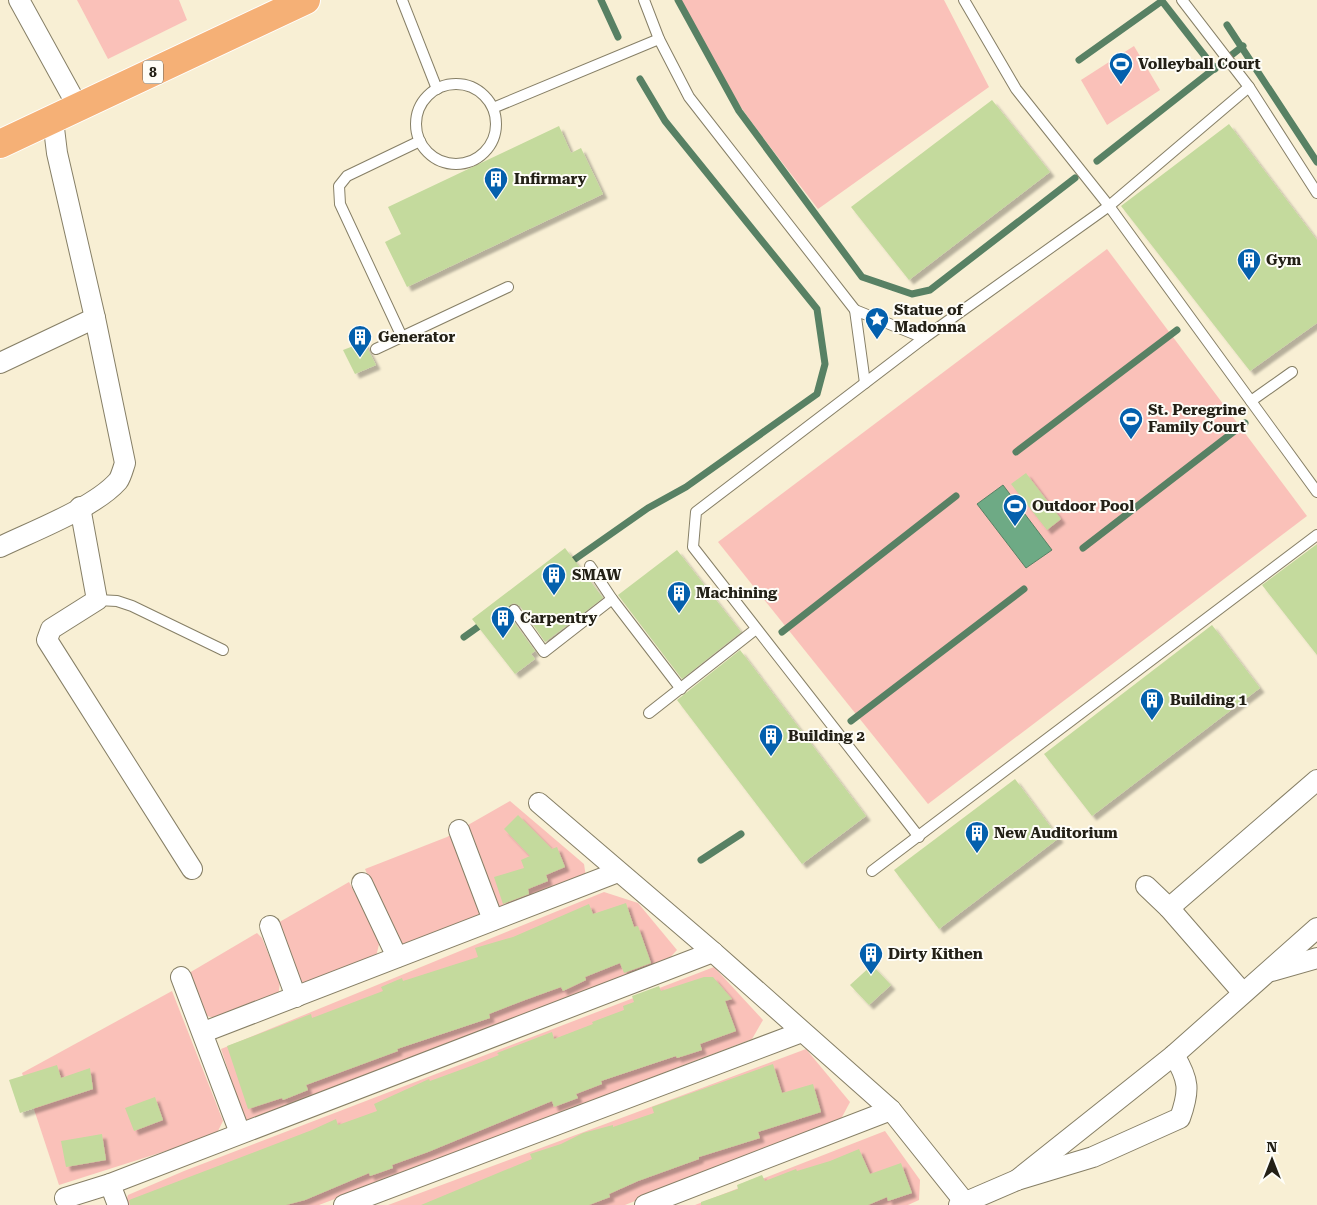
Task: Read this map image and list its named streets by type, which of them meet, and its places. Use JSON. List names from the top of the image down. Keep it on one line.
{"streets":{"highway":["8"]},"places":{"sports":["Volleyball Court","St. Peregrine Family Court","Outdoor Pool"],"building":["Infirmary","Gym","Generator","SMAW","Machining","Carpentry","Building 1","Building 2","New Auditorium","Dirty Kithen"],"place":["Statue of Madonna"]},"north":"top"}
